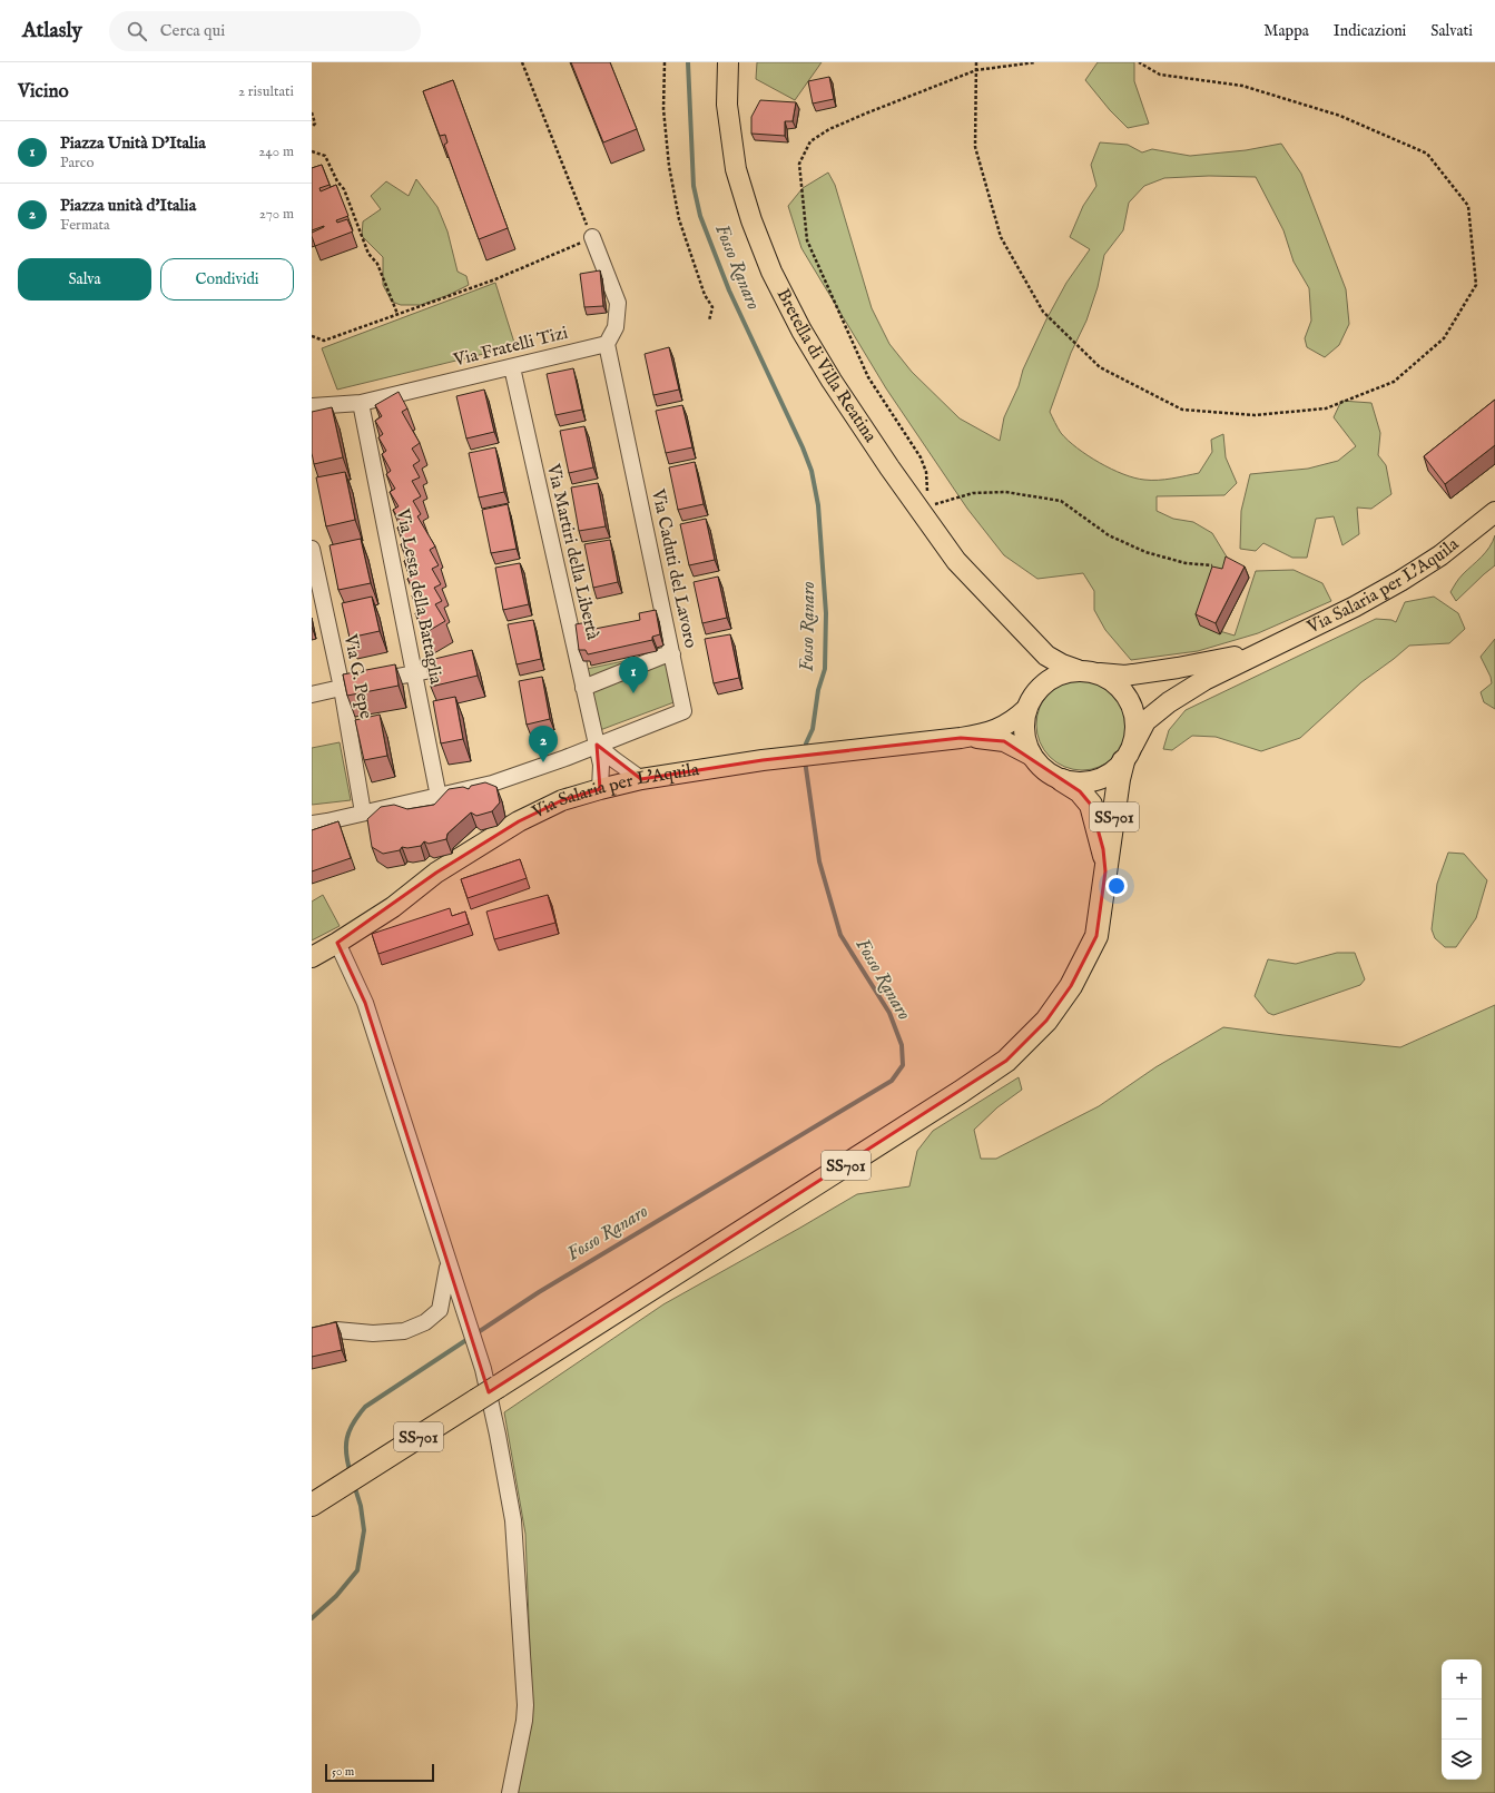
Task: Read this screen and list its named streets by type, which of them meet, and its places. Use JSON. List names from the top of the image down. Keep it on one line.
{"streets":{"highway":["SS701"],"main road":["Bretella di Villa Reatina","Via Salaria per L'Aquila"],"street":["Via Fratelli Tizi","Via Martiri della Libertà","Via Caduti del Lavoro","Via Lesta della Battaglia","Via G. Pepe"]},"crossings":[["Via Fratelli Tizi","Via Martiri della Libertà"],["Via Fratelli Tizi","Via Caduti del Lavoro"],["Via Fratelli Tizi","Via Lesta della Battaglia"],["Bretella di Villa Reatina","Via Salaria per L'Aquila"],["Bretella di Villa Reatina","SS701"],["Via Martiri della Libertà","Via Caduti del Lavoro"],["Via Martiri della Libertà","Via Salaria per L'Aquila"],["Via Salaria per L'Aquila","SS701"]],"water":["Fosso Ranaro"],"scale_bar":"50 m","page":{"header":"Atlasly","search":"Cerca qui","nav":["Mappa","Indicazioni","Salvati"],"heading":["Vicino","2 risultati"],"list":[{"mark":"1","name":"Piazza Unità D'Italia","note":"Parco","value":"240 m"},{"mark":"2","name":"Piazza unità d'Italia","note":"Fermata","value":"270 m"}],"buttons":["Salva","Condividi"],"pins":["1","2"],"map_buttons":["+","−"],"scale":"50 m"}}
